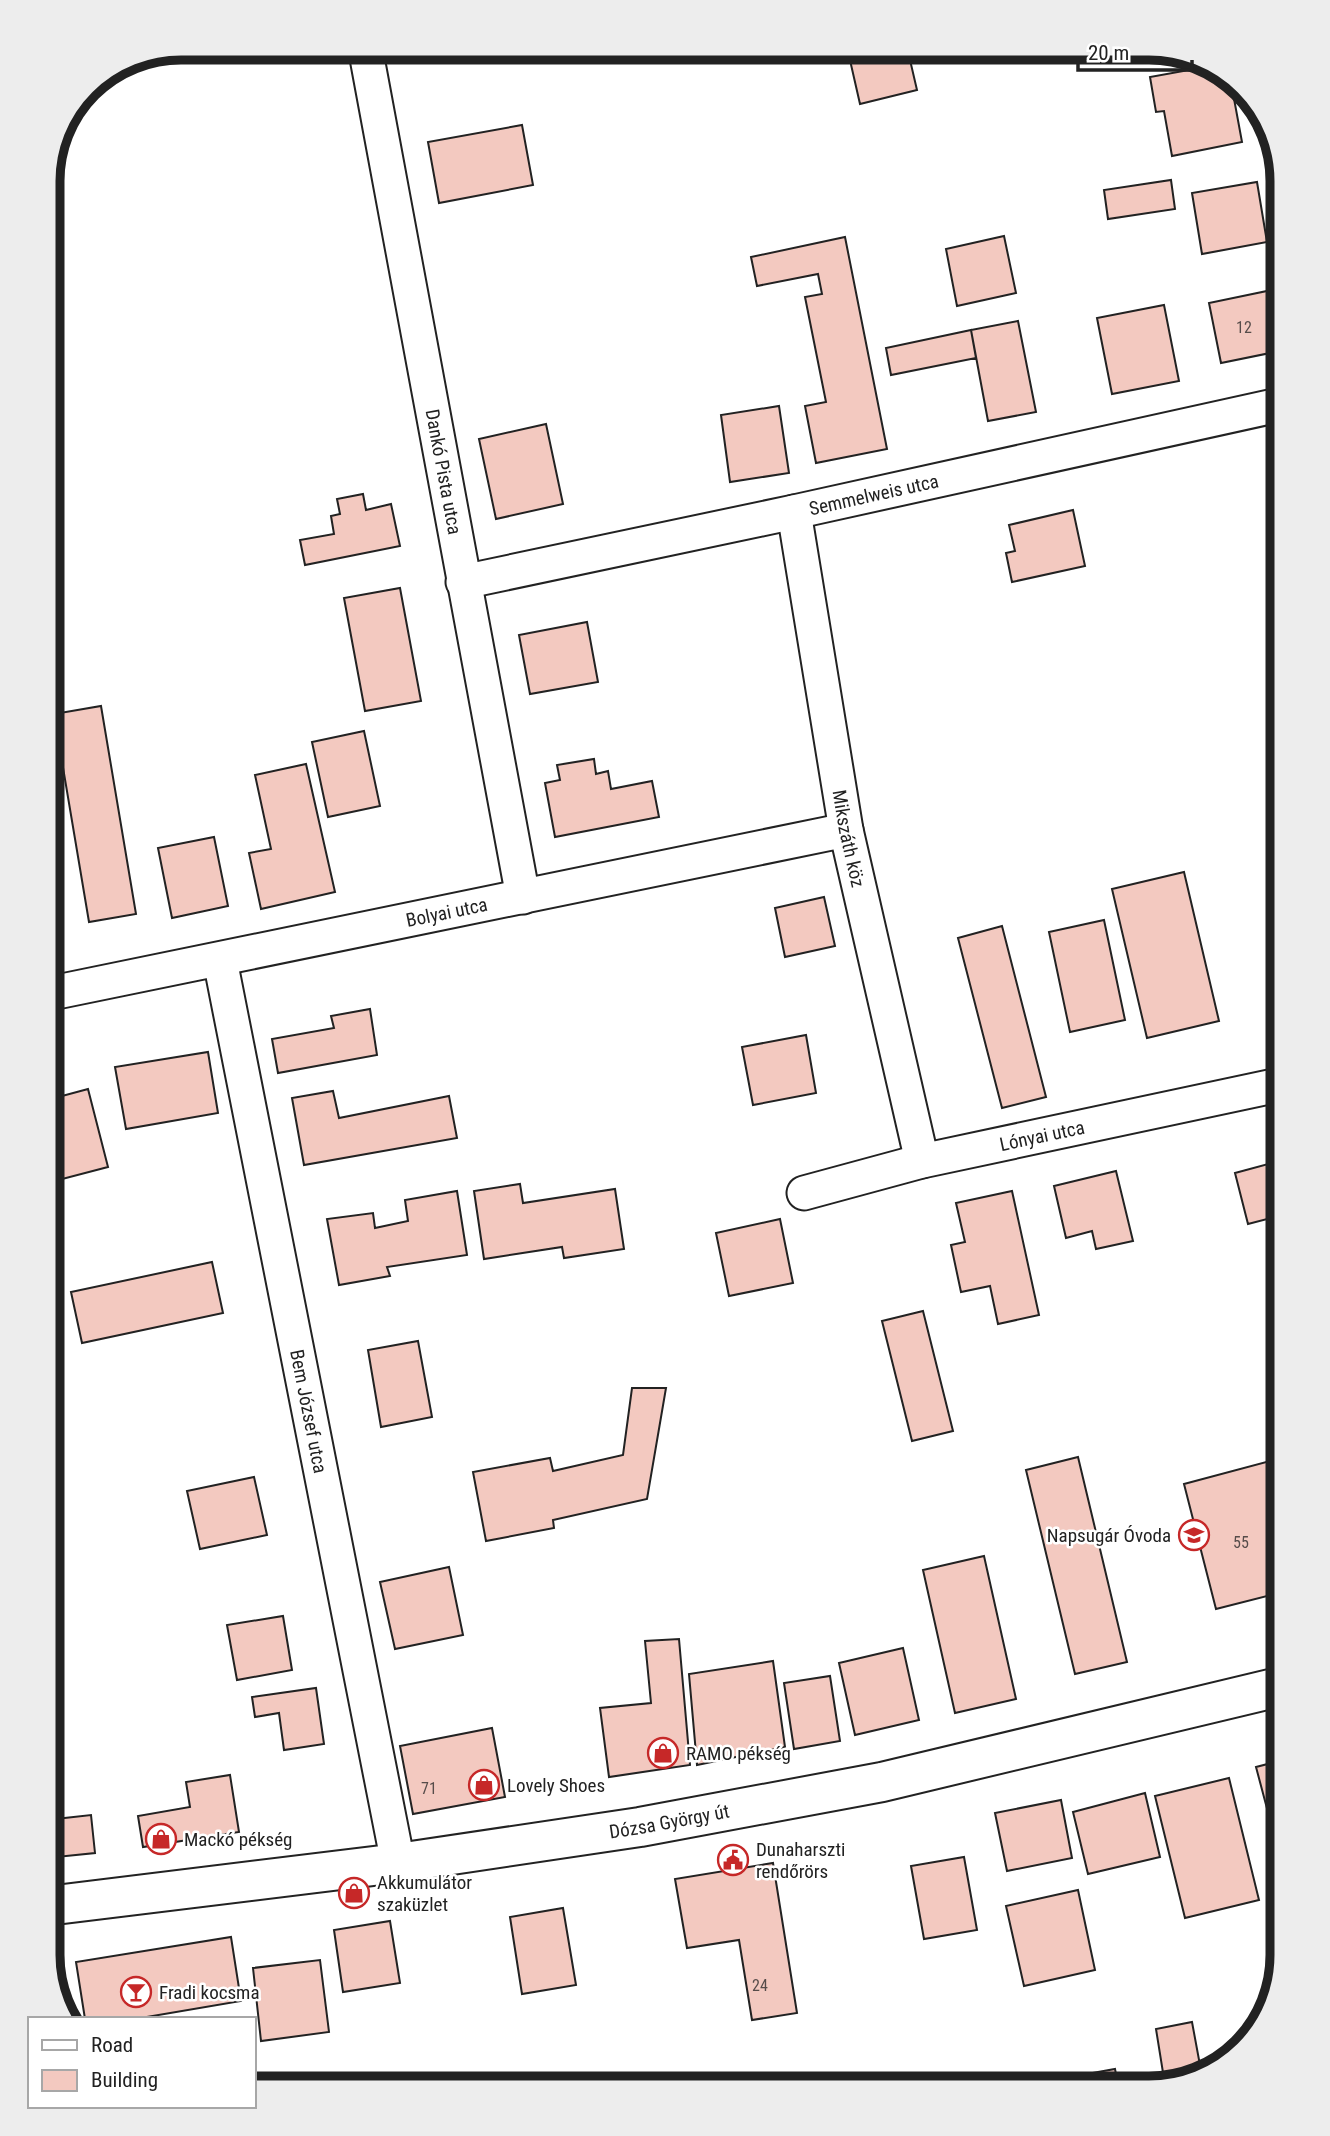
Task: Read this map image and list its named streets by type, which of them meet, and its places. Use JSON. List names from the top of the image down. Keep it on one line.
{"streets":{"main road":["Dózsa György út"],"street":["Dankó Pista utca","Semmelweis utca","Mikszáth köz","Bolyai utca","Lónyai utca","Bem József utca"]},"crossings":[["Dankó Pista utca","Semmelweis utca"],["Dankó Pista utca","Bolyai utca"],["Semmelweis utca","Mikszáth köz"],["Mikszáth köz","Bolyai utca"],["Mikszáth köz","Lónyai utca"],["Bolyai utca","Bem József utca"],["Bem József utca","Dózsa György út"]],"places":{"school or university":["Napsugár Óvoda"],"shop":["RAMO pékség","Lovely Shoes","Mackó pékség","Akkumulátor szaküzlet"],"public building":["Dunaharszti rendőrörs"],"bar":["Fradi kocsma"]},"house_numbers":["12","55","71","24"],"legend":["Road","Building"],"scale_bar":"20 m"}
